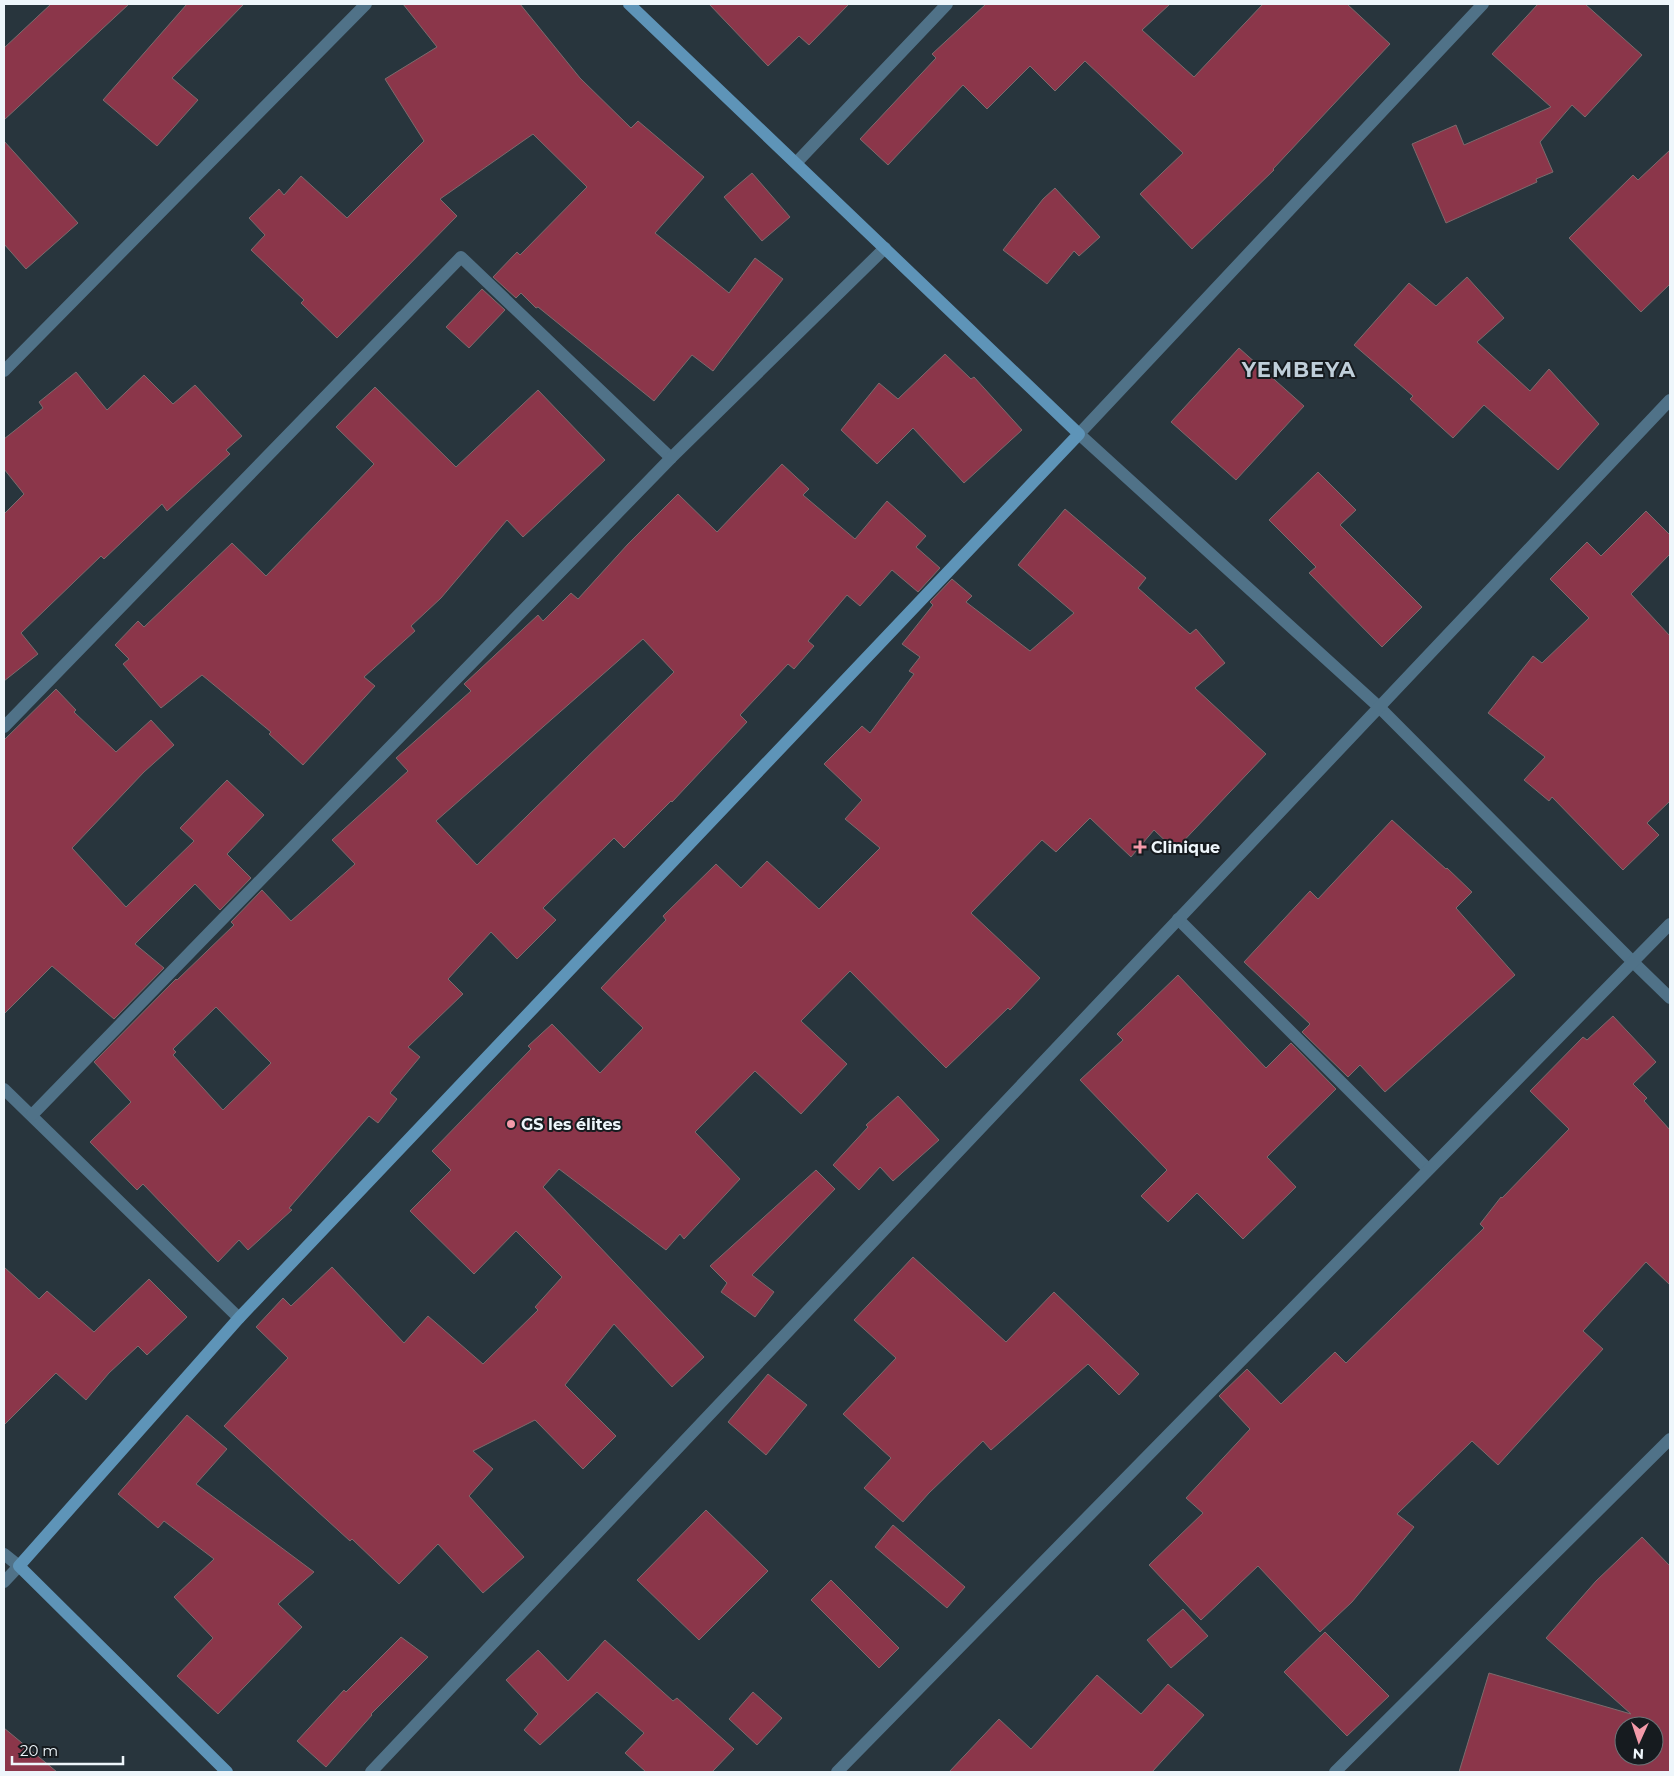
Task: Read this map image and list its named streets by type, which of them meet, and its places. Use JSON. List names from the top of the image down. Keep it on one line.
{"districts":["YEMBEYA"],"places":{"health":["Clinique"],"other":["GS les élites"]},"scale_bar":"20 m","north":"bottom"}
